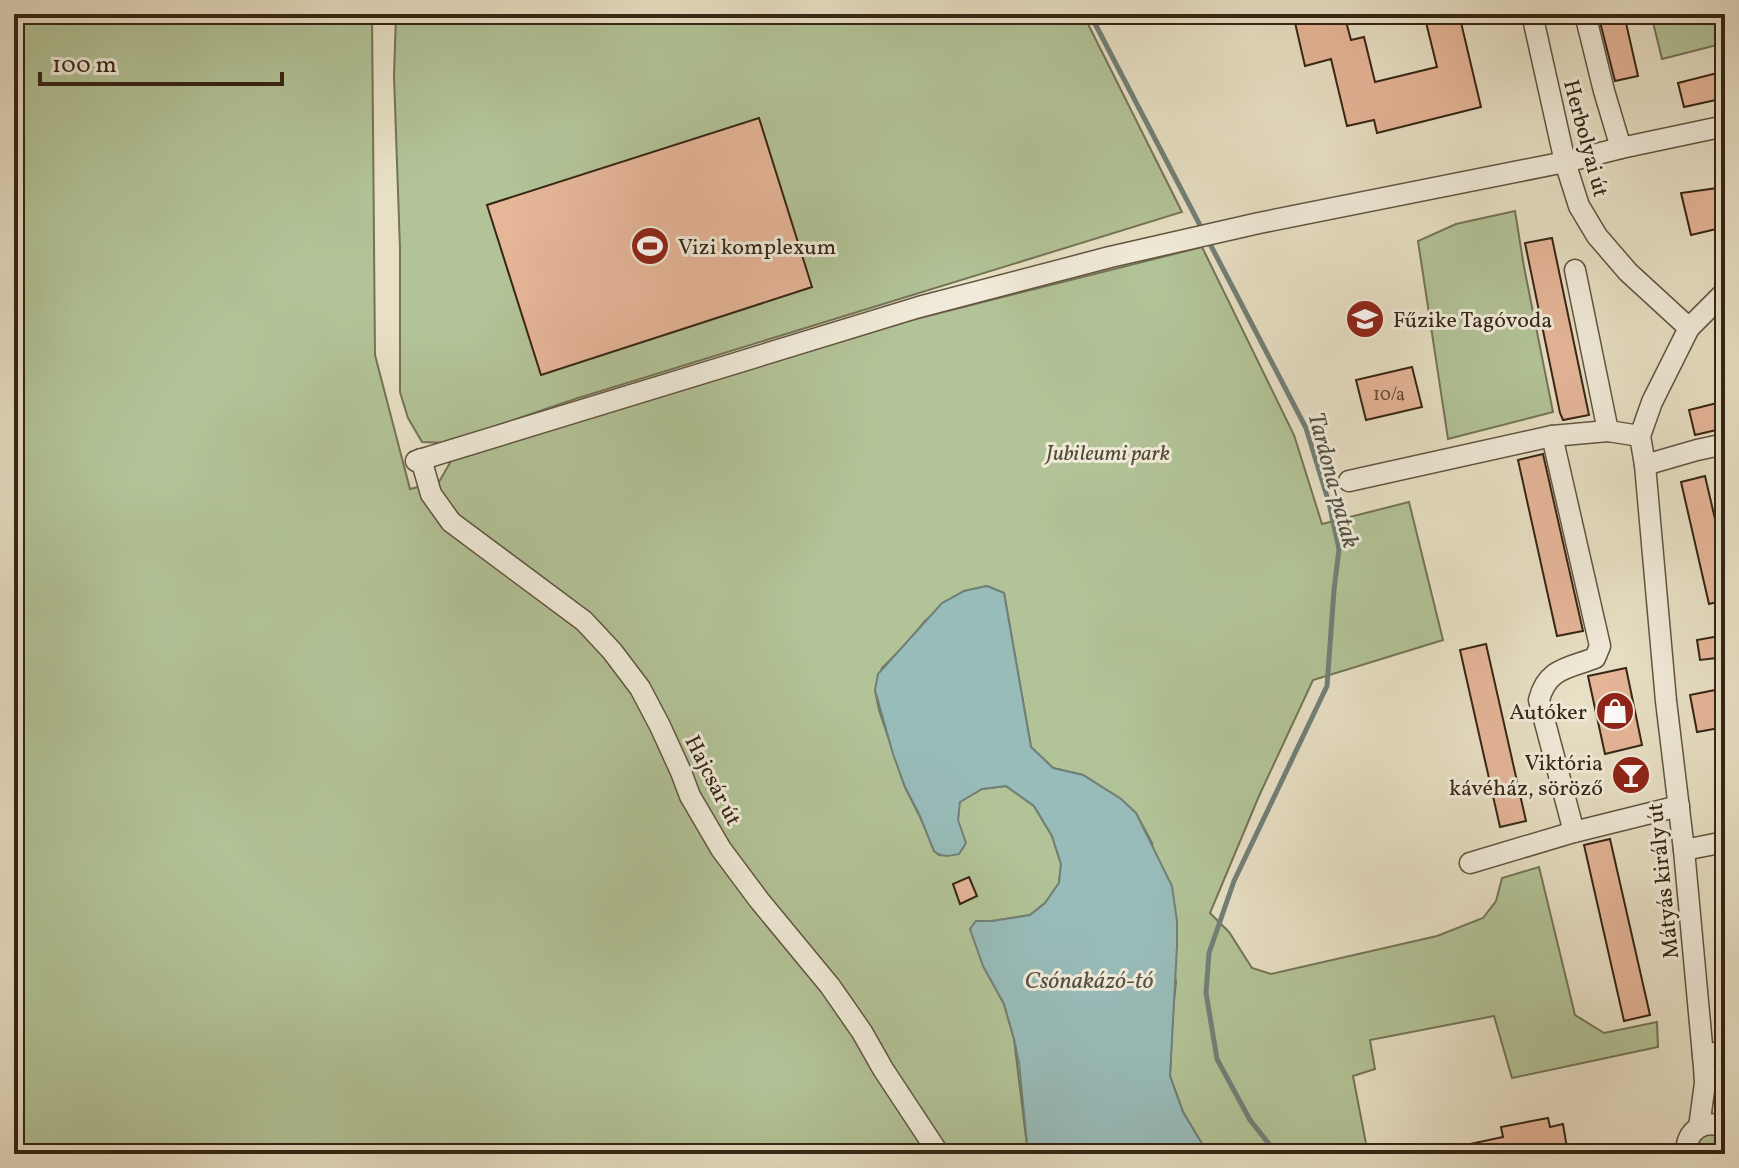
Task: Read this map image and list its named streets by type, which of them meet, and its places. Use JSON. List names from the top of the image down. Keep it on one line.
{"streets":{"street":["Herbolyai út","Hajcsár út","Mátyás király út"]},"crossings":[["Herbolyai út","Hajcsár út"],["Herbolyai út","Mátyás király út"]],"water":["Tardona-patak","Csónakázó-tó"],"parks":["Jubileumi park"],"places":{"sports":["Vizi komplexum"],"school or university":["Fűzike Tagóvoda"],"shop":["Autóker"],"bar":["Viktória kávéház, söröző"]},"house_numbers":["10/a"],"scale_bar":"100 m"}
